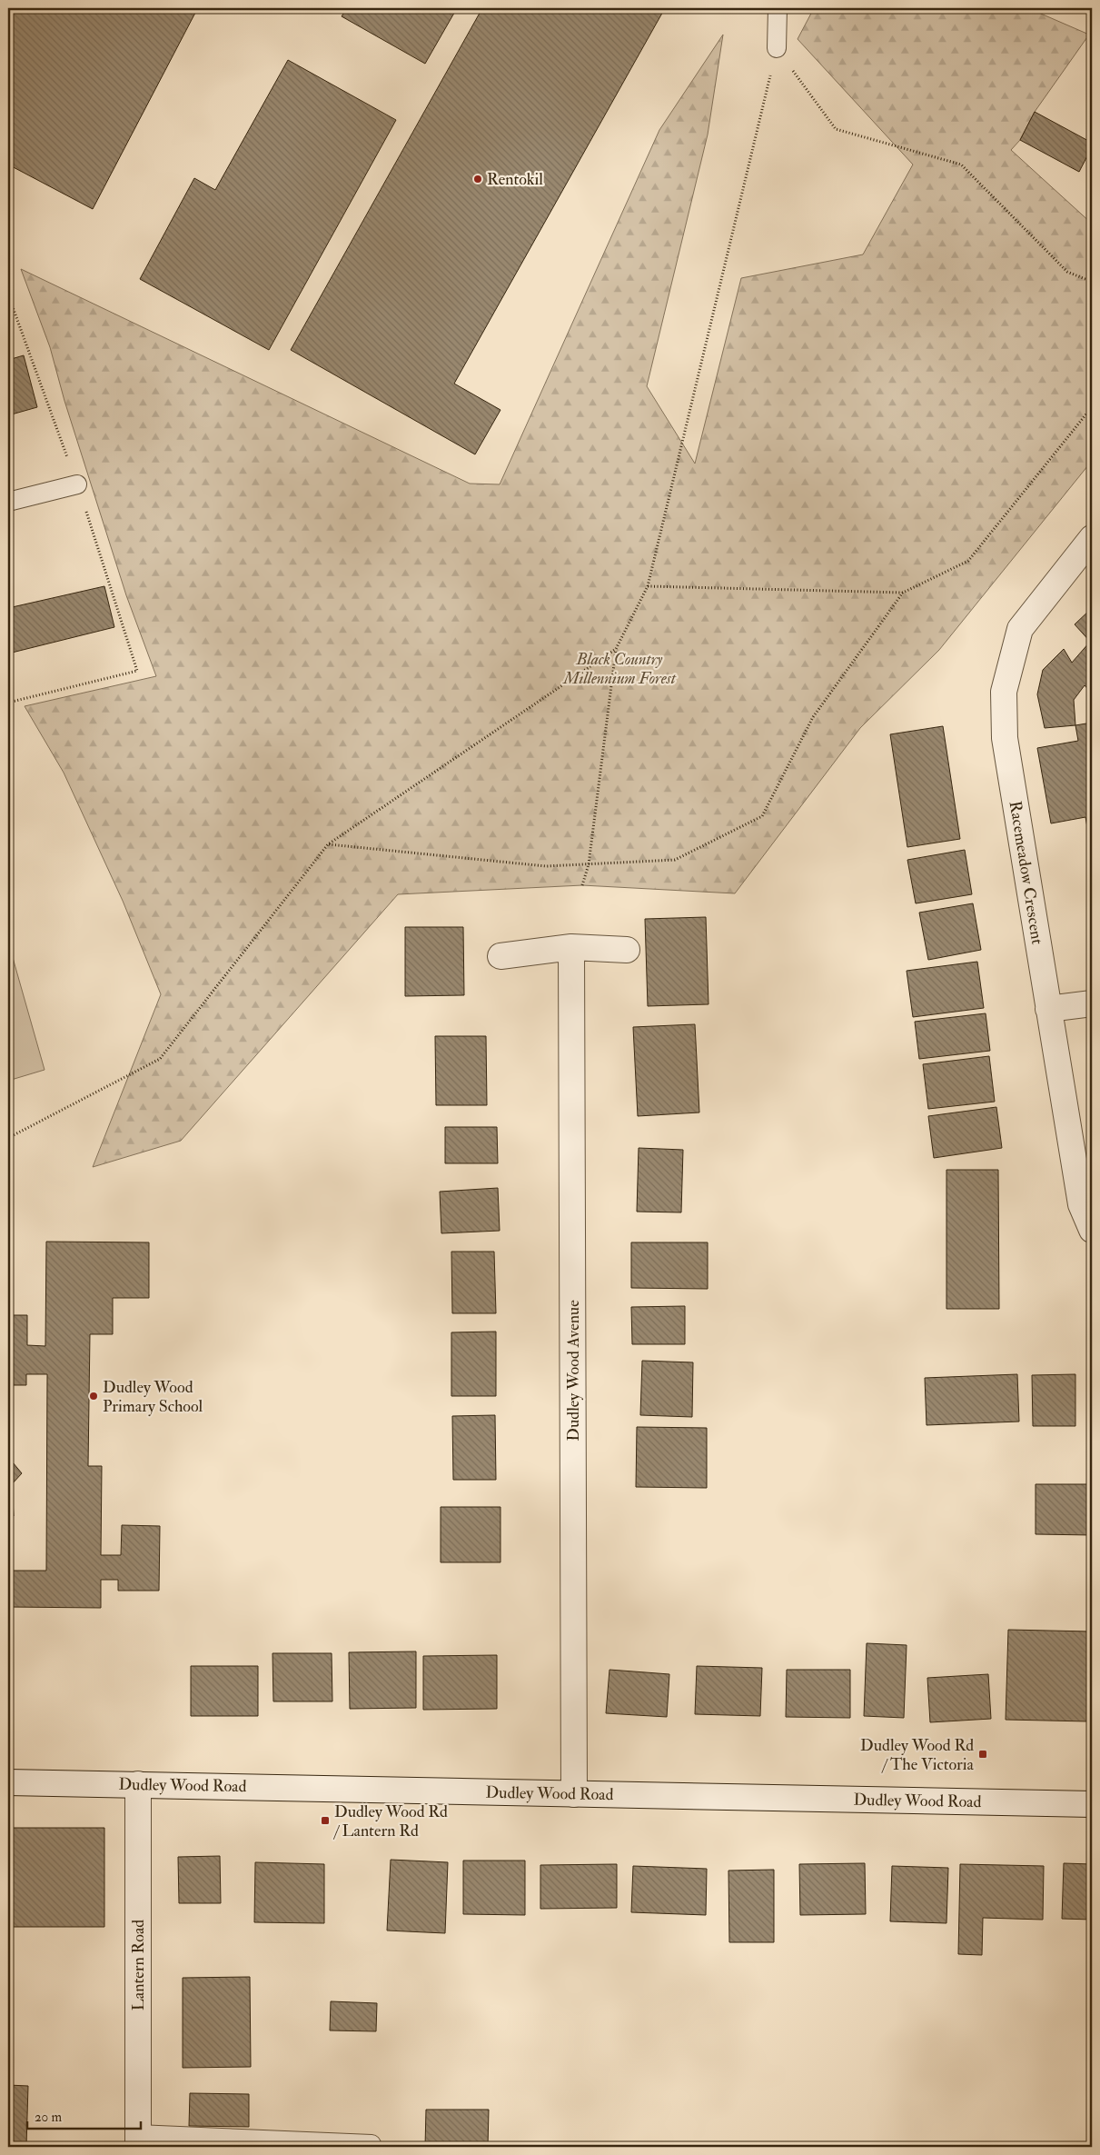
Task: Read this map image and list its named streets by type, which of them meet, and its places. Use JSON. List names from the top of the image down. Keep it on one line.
{"streets":{"street":["Racemeadow Crescent","Dudley Wood Avenue","Dudley Wood Road","Lantern Road"]},"crossings":[["Dudley Wood Avenue","Dudley Wood Road"],["Dudley Wood Road","Lantern Road"]],"parks":["Black Country Millennium Forest"],"places":{"other":["Rentokil","Dudley Wood Primary School"],"transit":["Dudley Wood Rd / The Victoria","Dudley Wood Rd / Lantern Rd"]},"scale_bar":"20 m"}
